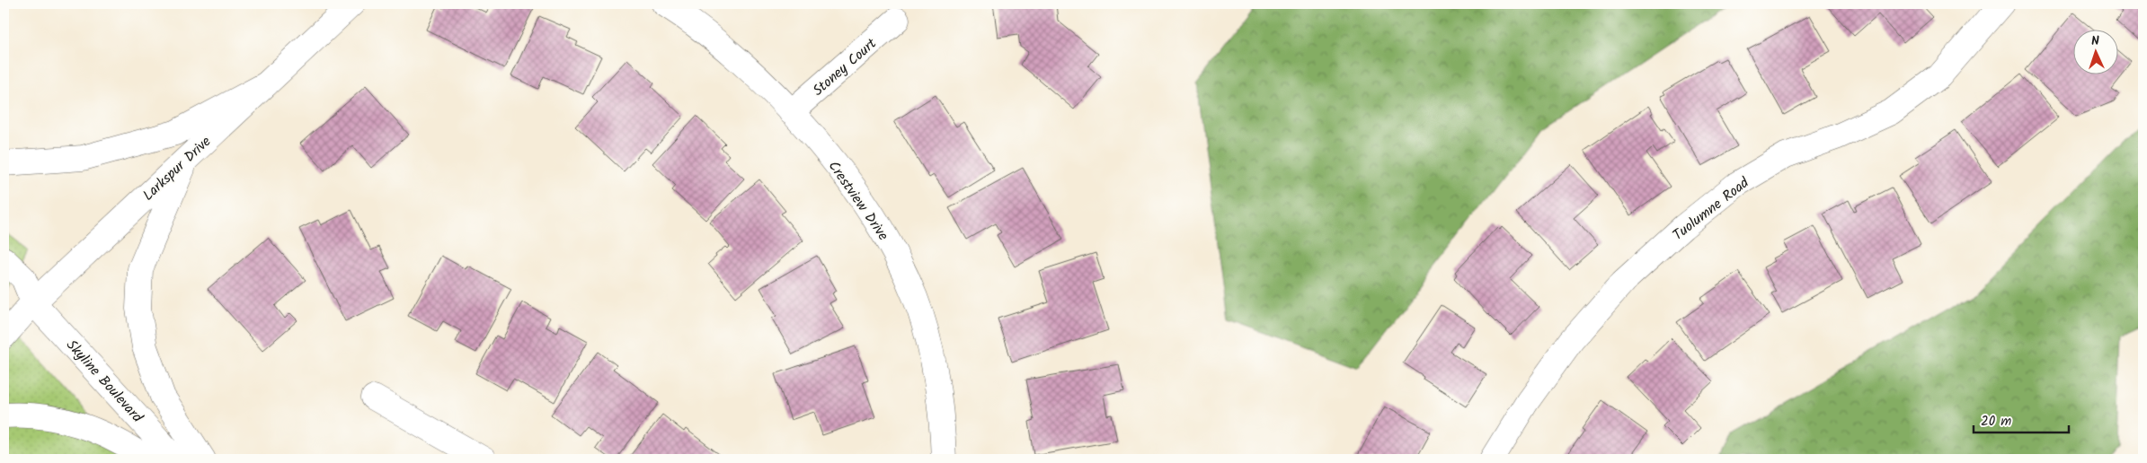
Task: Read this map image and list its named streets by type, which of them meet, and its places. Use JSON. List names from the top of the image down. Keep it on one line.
{"streets":{"main road":["Stoney Court","Larkspur Drive","Crestview Drive","Tuolumne Road","Skyline Boulevard"]},"crossings":[["Stoney Court","Crestview Drive"],["Larkspur Drive","Skyline Boulevard"]],"scale_bar":"20 m","north":"top"}
